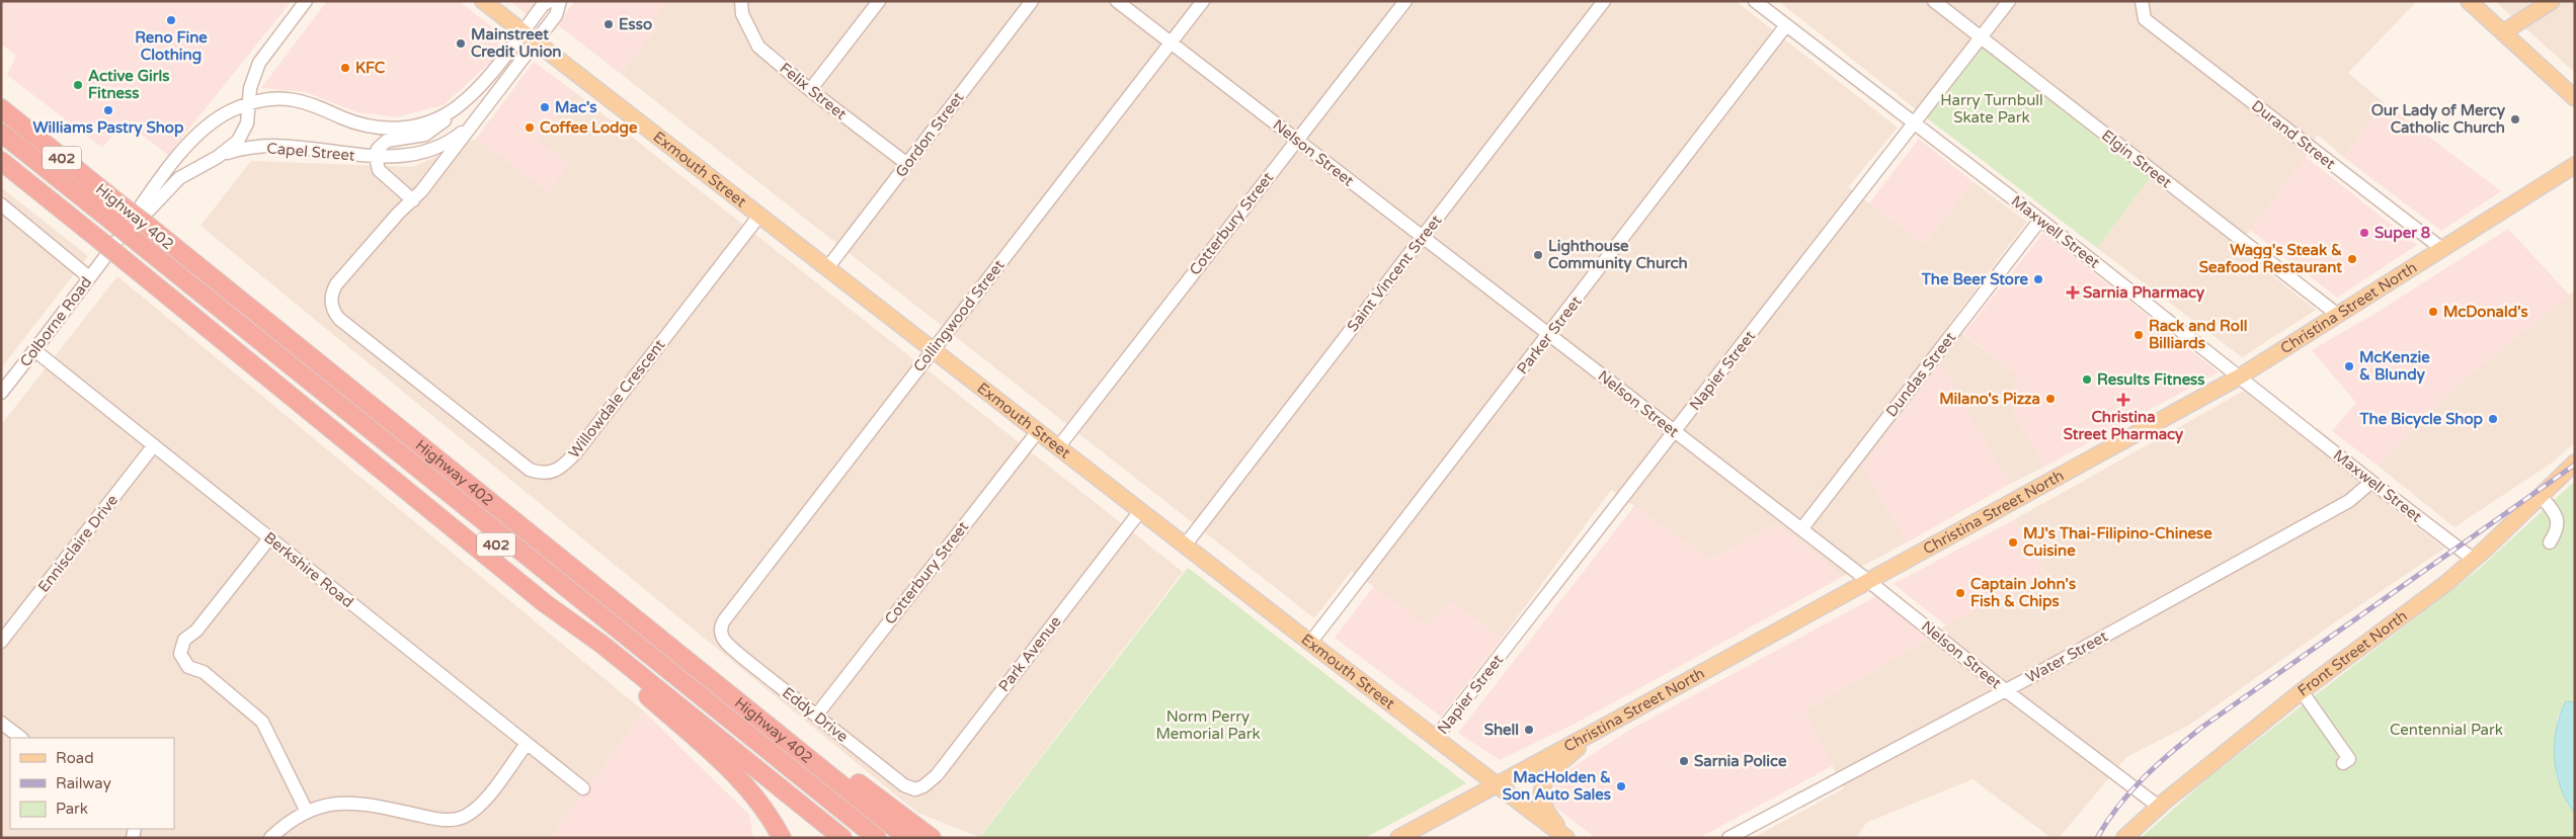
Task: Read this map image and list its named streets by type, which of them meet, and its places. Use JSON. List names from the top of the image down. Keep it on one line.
{"streets":{"highway":["402","Highway 402"],"main road":["Exmouth Street","Christina Street North","Front Street North"],"street":["Felix Street","Gordon Street","Durand Street","Capel Street","Nelson Street","Elgin Street","Cotterbury Street","Maxwell Street","Saint Vincent Street","Collingwood Street","Colborne Road","Parker Street","Napier Street","Dundas Street","Willowdale Crescent","Ennisclaire Drive","Berkshire Road","Park Avenue","Water Street","Eddy Drive"]},"crossings":[["Felix Street","Gordon Street"],["Gordon Street","Exmouth Street"],["Durand Street","Christina Street North"],["Capel Street","Exmouth Street"],["Capel Street","Colborne Road"],["Capel Street","Willowdale Crescent"],["Nelson Street","Cotterbury Street"],["Nelson Street","Saint Vincent Street"],["Nelson Street","Christina Street North"],["Nelson Street","Collingwood Street"],["Nelson Street","Parker Street"],["Nelson Street","Napier Street"],["Nelson Street","Dundas Street"],["Nelson Street","Front Street North"],["Nelson Street","Water Street"],["Elgin Street","Christina Street North"],["Elgin Street","Napier Street"],["Exmouth Street","Cotterbury Street"],["Exmouth Street","Saint Vincent Street"],["Exmouth Street","Christina Street North"],["Exmouth Street","Collingwood Street"],["Exmouth Street","Parker Street"],["Exmouth Street","Napier Street"],["Exmouth Street","Willowdale Crescent"],["Exmouth Street","Park Avenue"],["Highway 402","Colborne Road"],["Cotterbury Street","Eddy Drive"],["Maxwell Street","Christina Street North"],["Maxwell Street","Parker Street"],["Maxwell Street","Napier Street"],["Maxwell Street","Dundas Street"],["Maxwell Street","Front Street North"],["Maxwell Street","Water Street"],["Collingwood Street","Eddy Drive"],["Colborne Road","Berkshire Road"],["Ennisclaire Drive","Berkshire Road"],["Park Avenue","Eddy Drive"]],"parks":["Harry Turnbull Skate Park","Norm Perry Memorial Park","Centennial Park"],"places":{"other":["Reno Fine Clothing","Esso","Mainstreet Credit Union","KFC","Active Girls Fitness","Mac's","Williams Pastry Shop","Our Lady of Mercy Catholic Church","Coffee Lodge","Super 8","Lighthouse Community Church","Wagg's Steak & Seafood Restaurant","The Beer Store","McDonald's","Rack and Roll Billiards","McKenzie & Blundy","Results Fitness","Milano's Pizza","The Bicycle Shop","MJ's Thai-Filipino-Chinese Cuisine","Captain John's Fish & Chips","Shell","Sarnia Police","MacHolden & Son Auto Sales"],"health":["Sarnia Pharmacy","Christina Street Pharmacy"]},"legend":["Road","Railway","Park"]}
